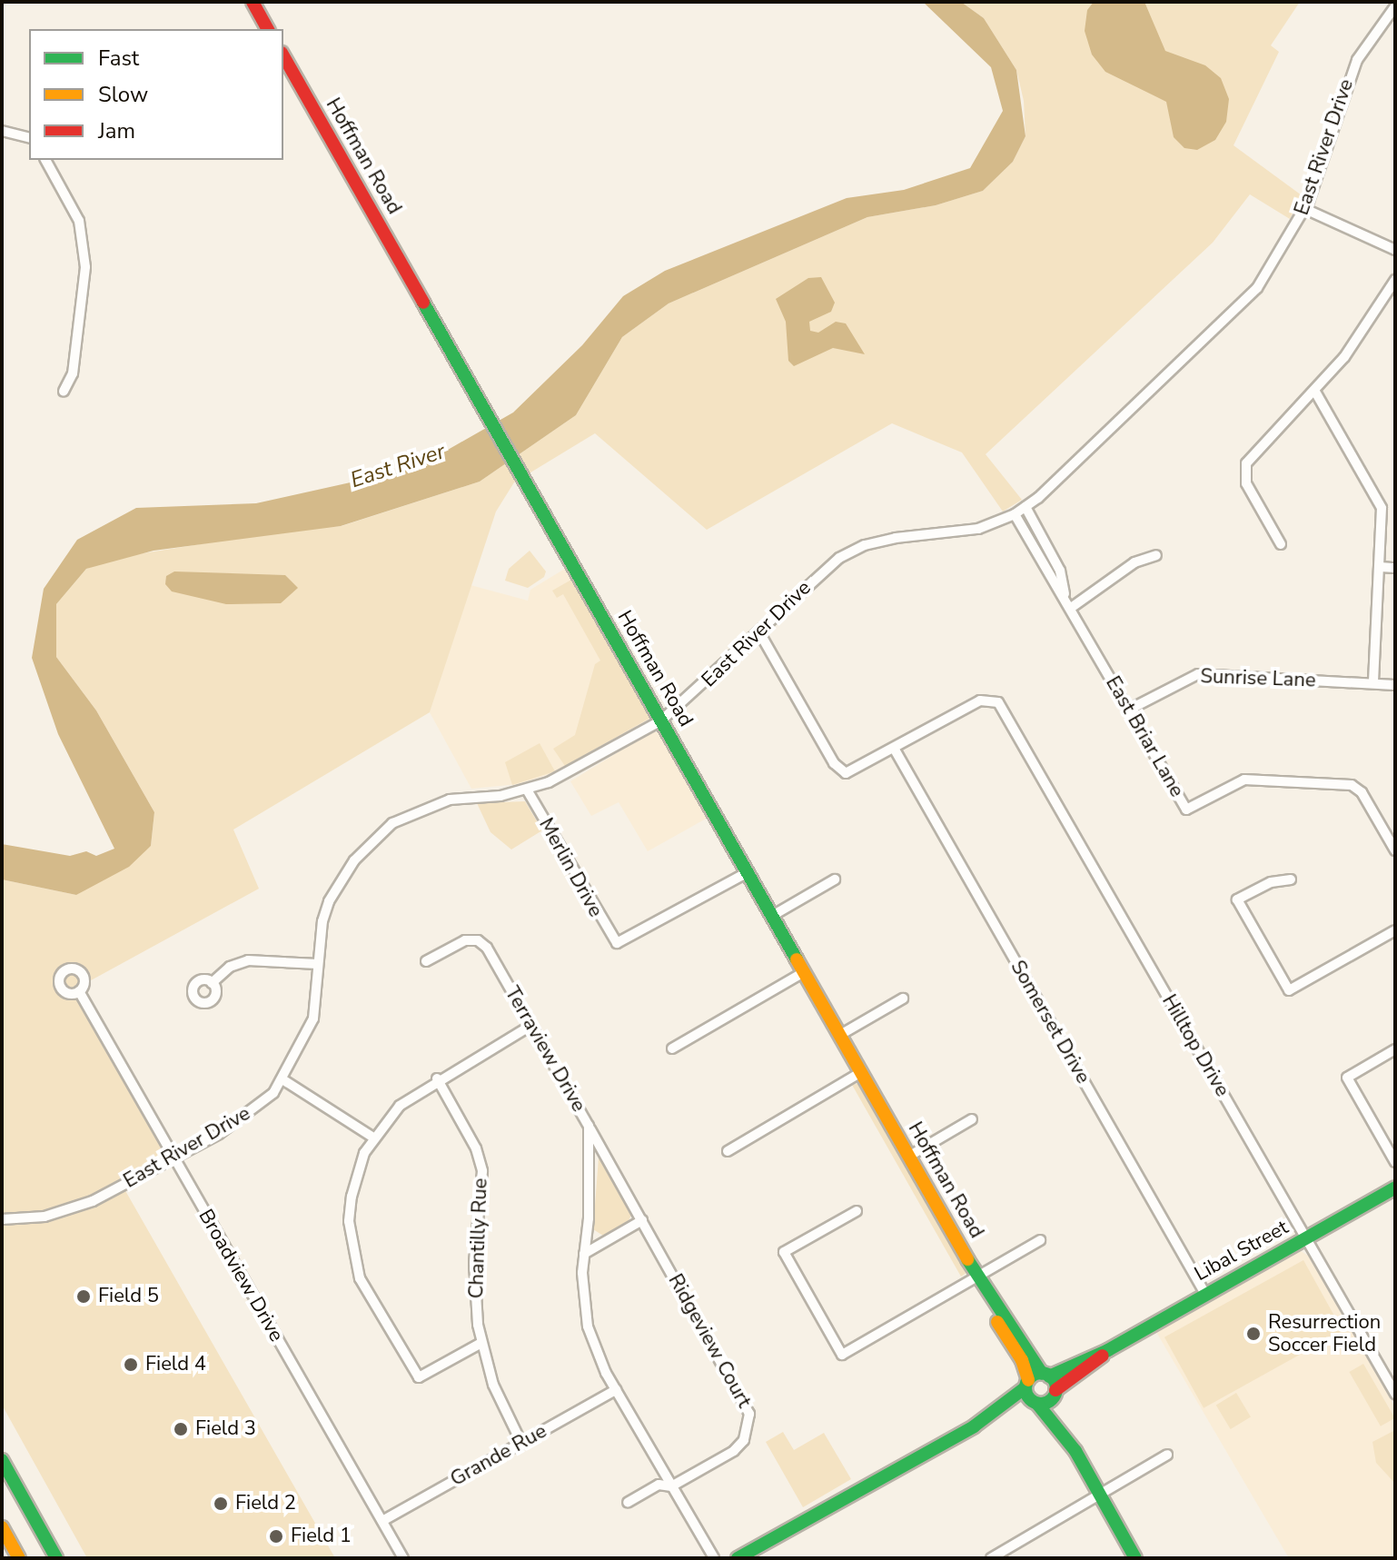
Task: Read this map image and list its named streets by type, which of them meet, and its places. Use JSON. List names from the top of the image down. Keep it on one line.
{"streets":{"main road":["Hoffman Road","Libal Street"],"street":["East River Drive","Sunrise Lane","East Briar Lane","Merlin Drive","Somerset Drive","Hilltop Drive","Terraview Drive","Chantilly Rue","Broadview Drive","Ridgeview Court","Grande Rue"]},"crossings":[["East River Drive","Hoffman Road"],["East River Drive","East Briar Lane"],["East River Drive","Merlin Drive"],["East River Drive","Broadview Drive"],["Hoffman Road","Merlin Drive"],["Hoffman Road","Libal Street"],["Sunrise Lane","East Briar Lane"],["Somerset Drive","Hilltop Drive"],["Somerset Drive","Libal Street"],["Hilltop Drive","Libal Street"],["Terraview Drive","Ridgeview Court"],["Terraview Drive","Grande Rue"],["Chantilly Rue","Grande Rue"],["Broadview Drive","Grande Rue"]],"water":["East River"],"places":["Field 5","Resurrection Soccer Field","Field 4","Field 3","Field 2","Field 1"],"legend":["Fast","Slow","Jam"]}
